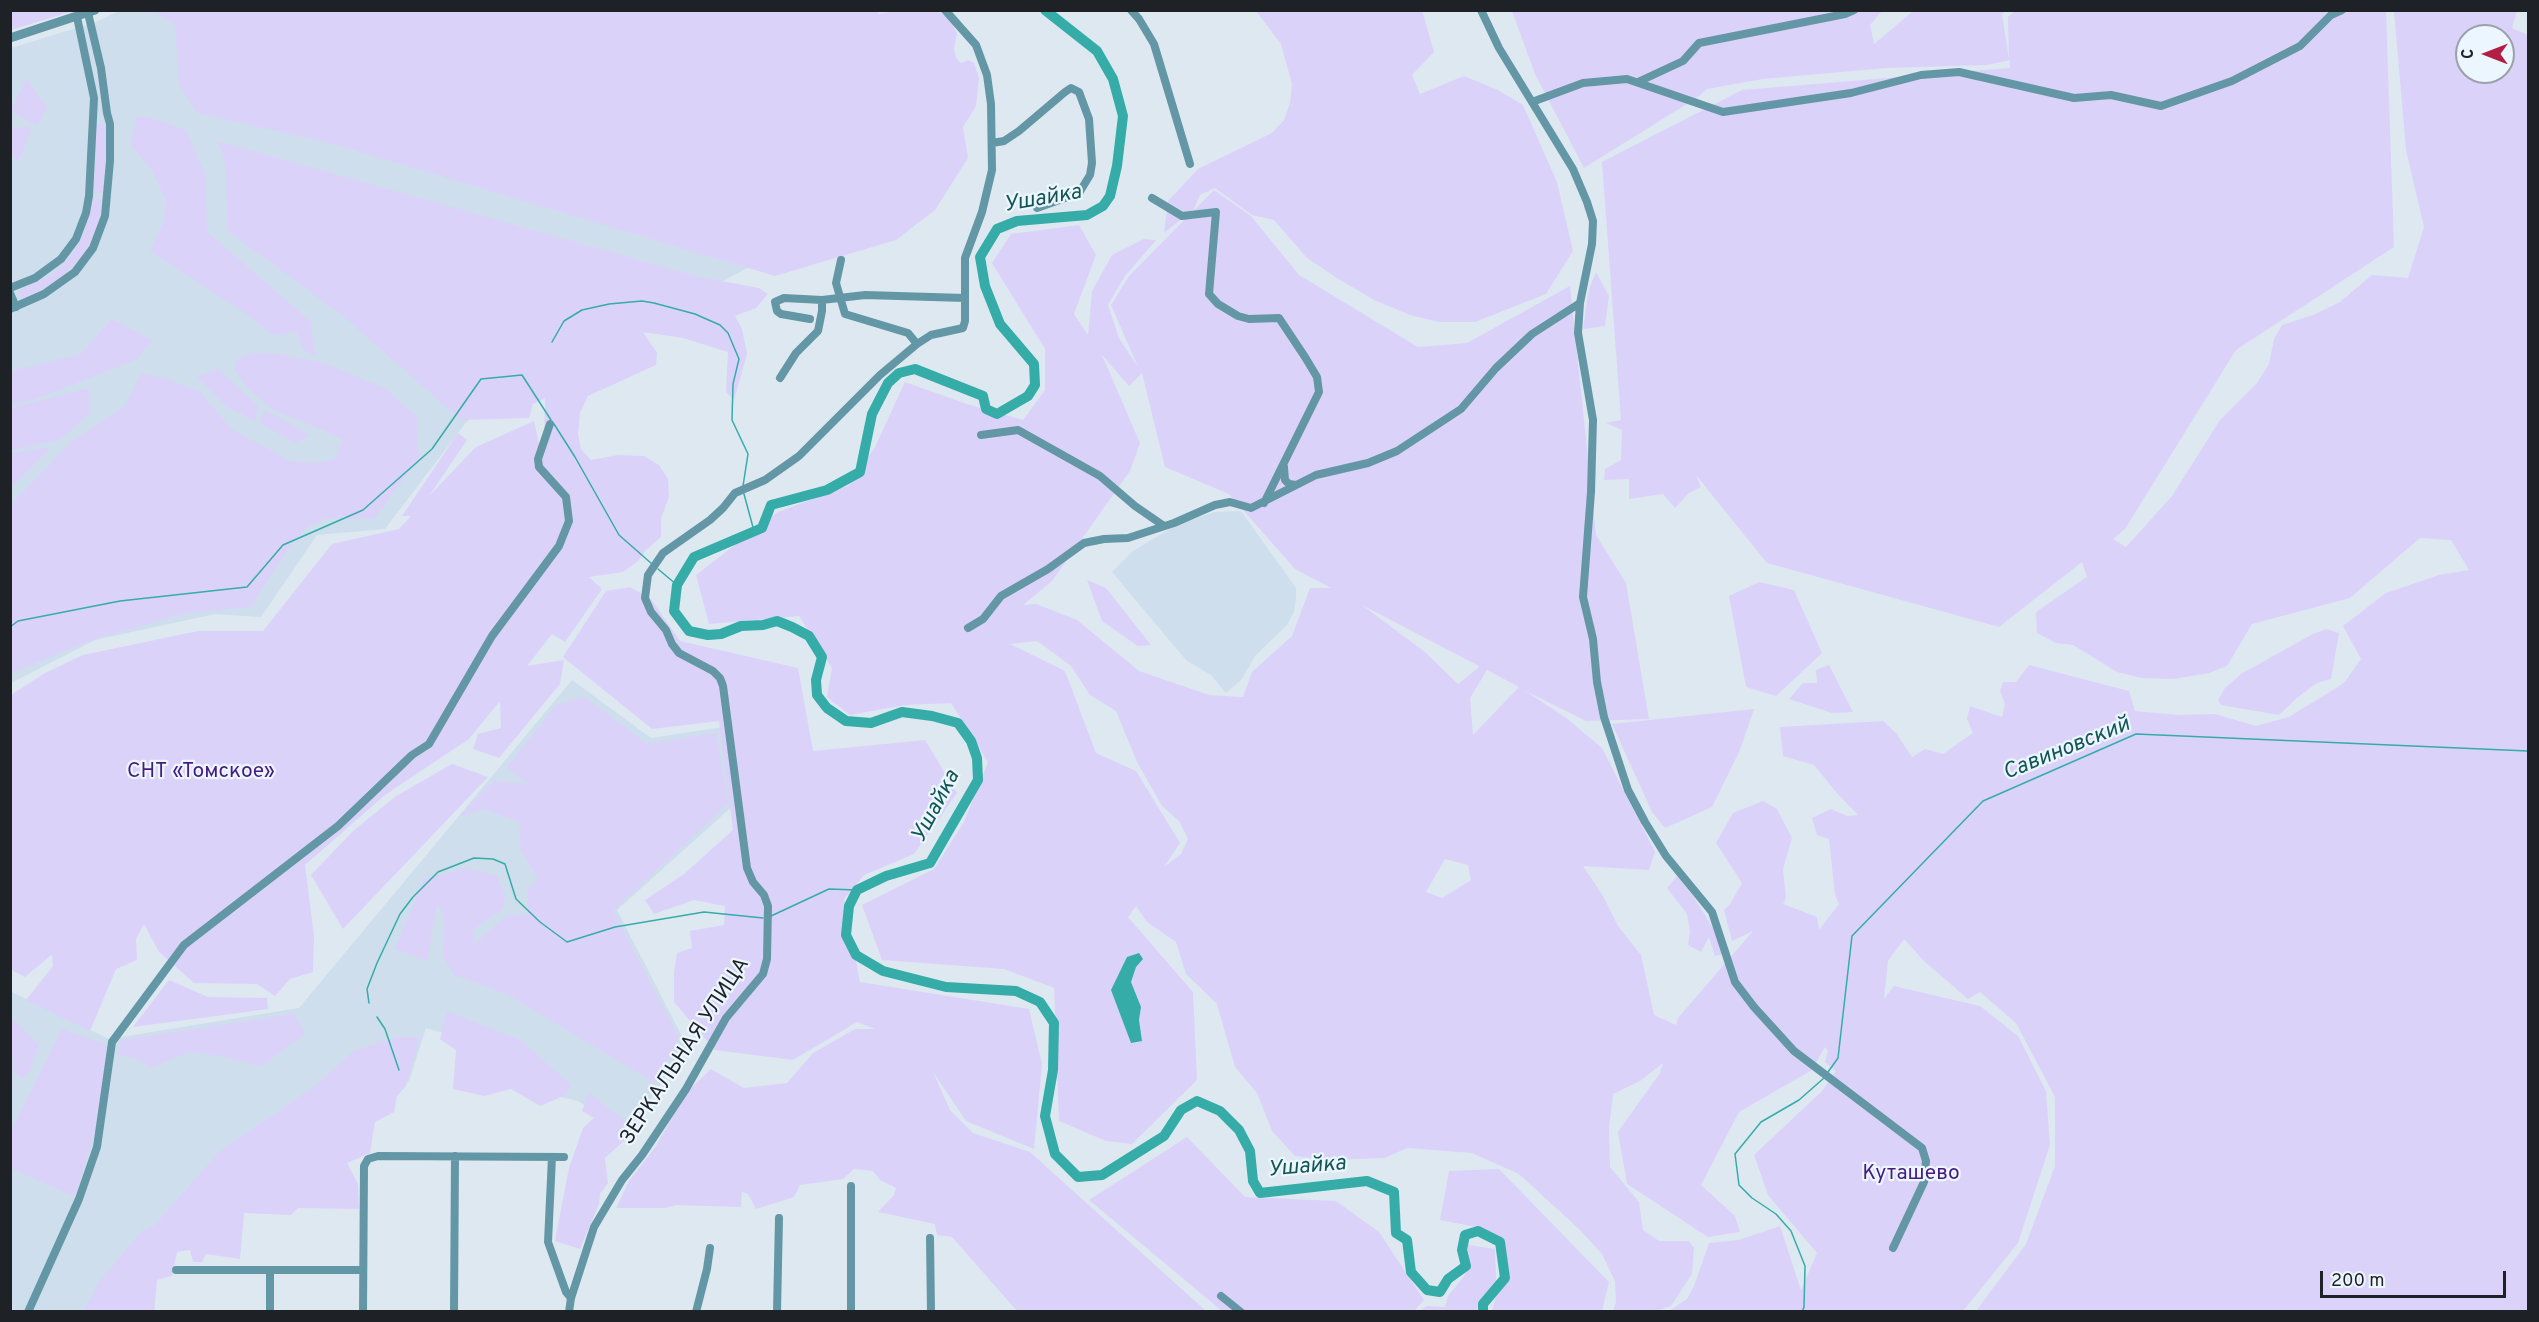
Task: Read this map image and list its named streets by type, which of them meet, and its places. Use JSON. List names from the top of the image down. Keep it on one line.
{"streets":{"street":["ЗЕРКАЛЬНАЯ УЛИЦА"]},"water":["Ушайка","Савиновский"],"parks":["СНТ «Томское»","Куташево"],"scale_bar":"200 m","north":"left"}
